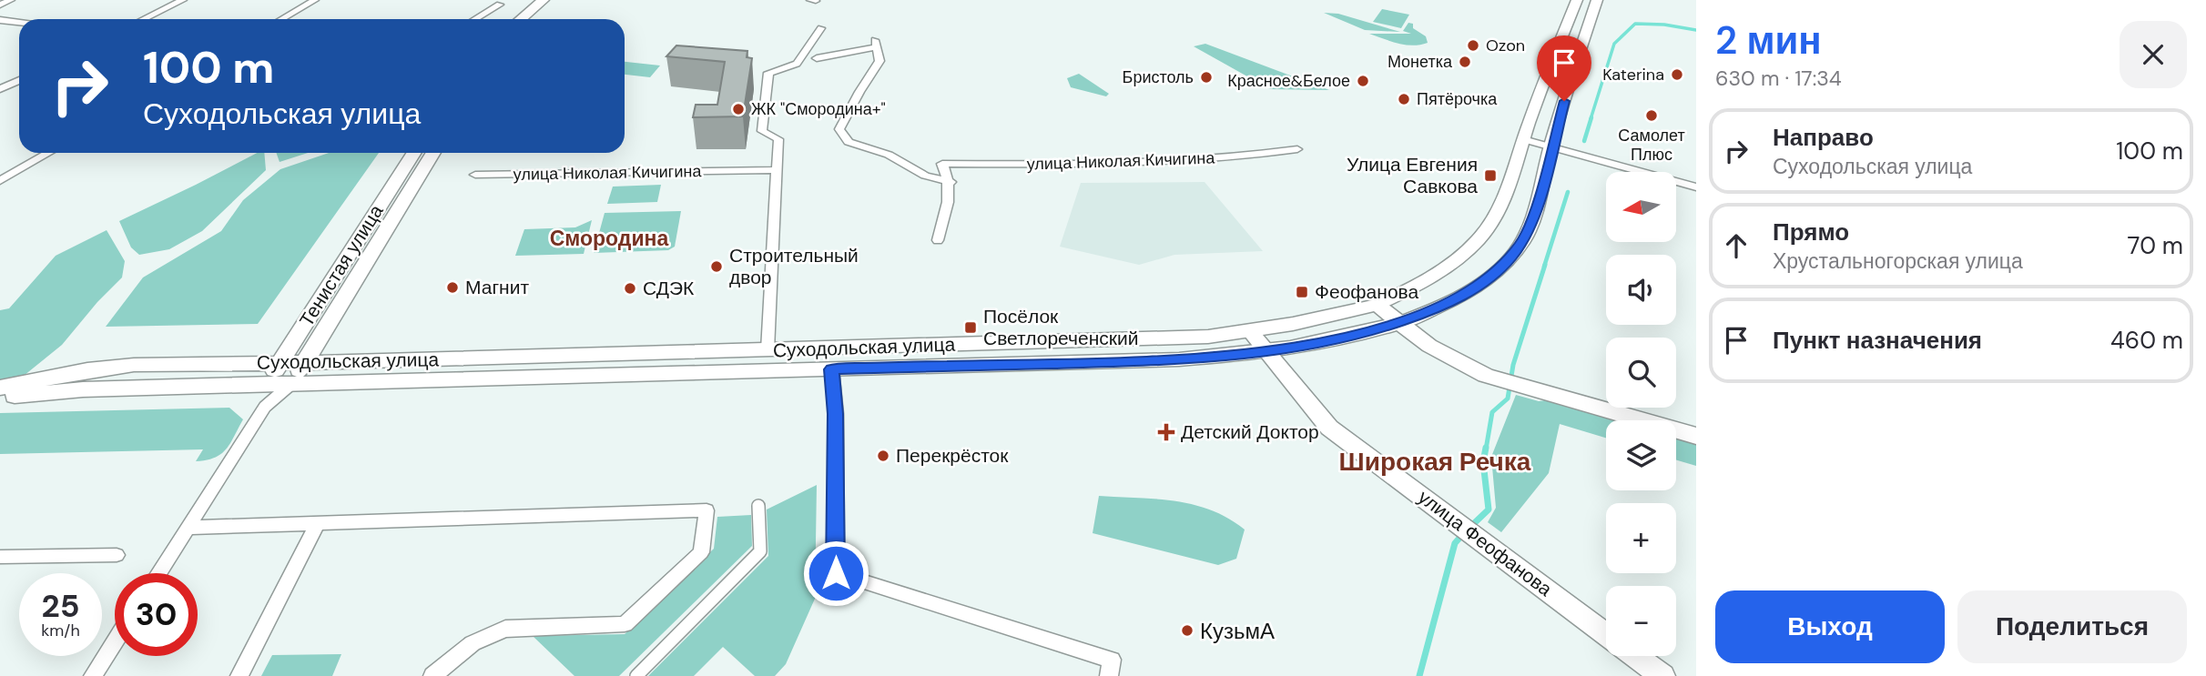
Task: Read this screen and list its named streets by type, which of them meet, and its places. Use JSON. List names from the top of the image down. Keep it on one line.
{"streets":{"main road":["Тенистая улица","Суходольская улица"],"street":["улица Николая Кичигина","улица Феофанова"]},"crossings":[["Тенистая улица","Суходольская улица"],["Суходольская улица","улица Феофанова"]],"districts":["Смородина","Широкая Речка"],"places":{"other":["Ozon","Монетка","Katerina","Бристоль","Красное&Белое","Пятёрочка","ЖК \"Смородина+\"","Самолет Плюс","Строительный двор","Магнит","СДЭК","Перекрёсток","КузьмА"],"transit":["Улица Евгения Савкова","Феофанова","Посёлок Светлореченский"],"health":["Детский Доктор"]},"north":"left","page":{"heading":["2 мин","630 m · 17:34"],"turn":["100 m","Суходольская улица"],"list":[{"name":"Направо","note":"Суходольская улица","value":"100 m"},{"name":"Прямо","note":"Хрустальногорская улица","value":"70 m"},{"name":"Пункт назначения","value":"460 m"}],"map_buttons":["+","−"],"speed":"25 km/h","limit":"30","buttons":["Выход","Поделиться"]}}
